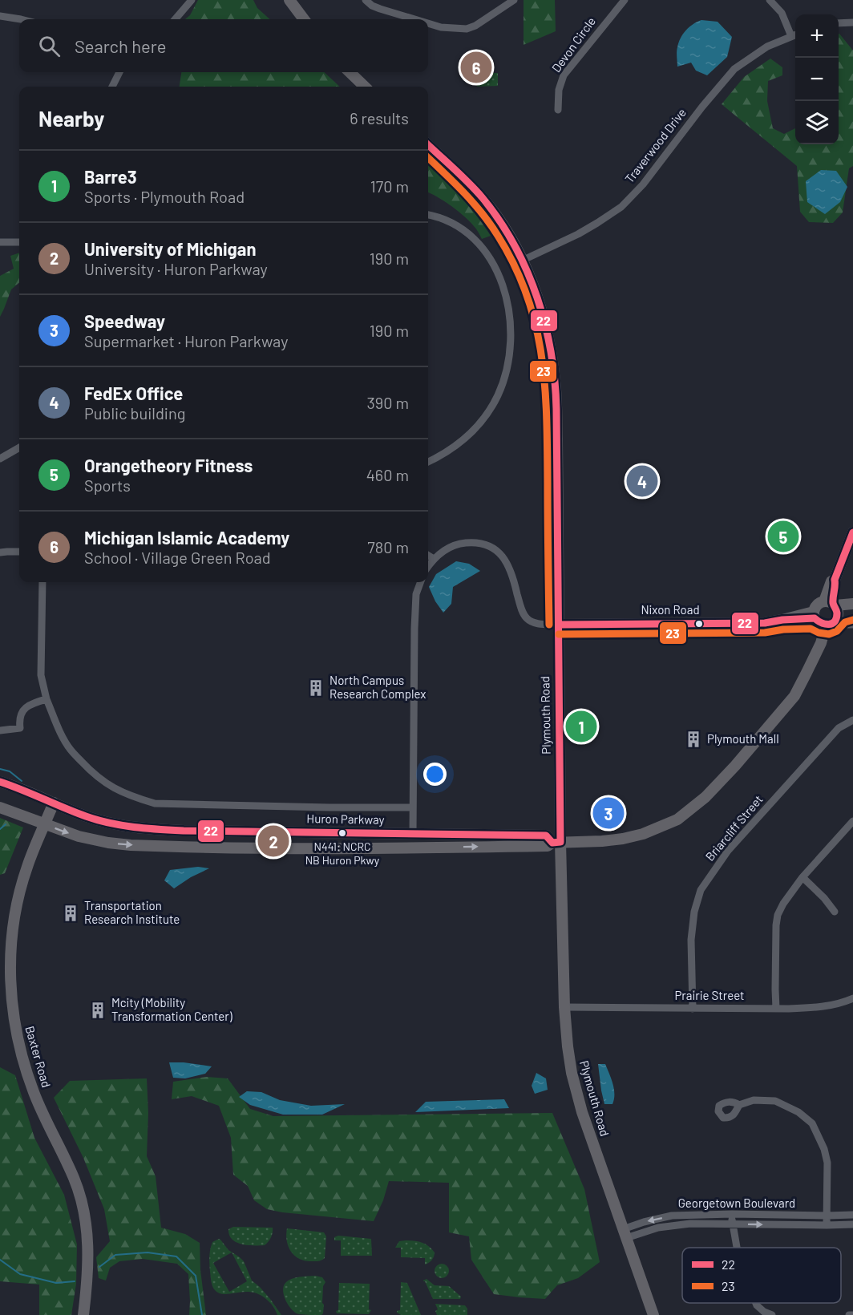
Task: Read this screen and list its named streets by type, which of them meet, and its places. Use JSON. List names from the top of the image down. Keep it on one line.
{"streets":{"main road":["Nixon Road","Plymouth Road","Huron Parkway","Baxter Road"],"street":["Devon Circle","Traverwood Drive","Briarcliff Street","Prairie Street","Georgetown Boulevard"]},"crossings":[["Traverwood Drive","Plymouth Road"],["Nixon Road","Plymouth Road"],["Nixon Road","Huron Parkway"],["Plymouth Road","Huron Parkway"],["Plymouth Road","Prairie Street"],["Plymouth Road","Georgetown Boulevard"],["Huron Parkway","Baxter Road"],["Briarcliff Street","Prairie Street"]],"places":{"building":["North Campus Research Complex","Plymouth Mall","Transportation Research Institute","Mcity (Mobility Transformation Center)"],"other":["N441: NCRC NB Huron Pkwy"]},"lines":["transit line 22","transit line 23"],"legend":["22","23"],"page":{"map_buttons":["+","−"],"search":"Search here","pins":["6","4","5","1","3","2"],"heading":["Nearby","6 results"],"list":[{"mark":"1","name":"Barre3","note":"Sports · Plymouth Road","value":"170 m"},{"mark":"2","name":"University of Michigan","note":"University · Huron Parkway","value":"190 m"},{"mark":"3","name":"Speedway","note":"Supermarket · Huron Parkway","value":"190 m"},{"mark":"4","name":"FedEx Office","note":"Public building","value":"390 m"},{"mark":"5","name":"Orangetheory Fitness","note":"Sports","value":"460 m"},{"mark":"6","name":"Michigan Islamic Academy","note":"School · Village Green Road","value":"780 m"}]}}
